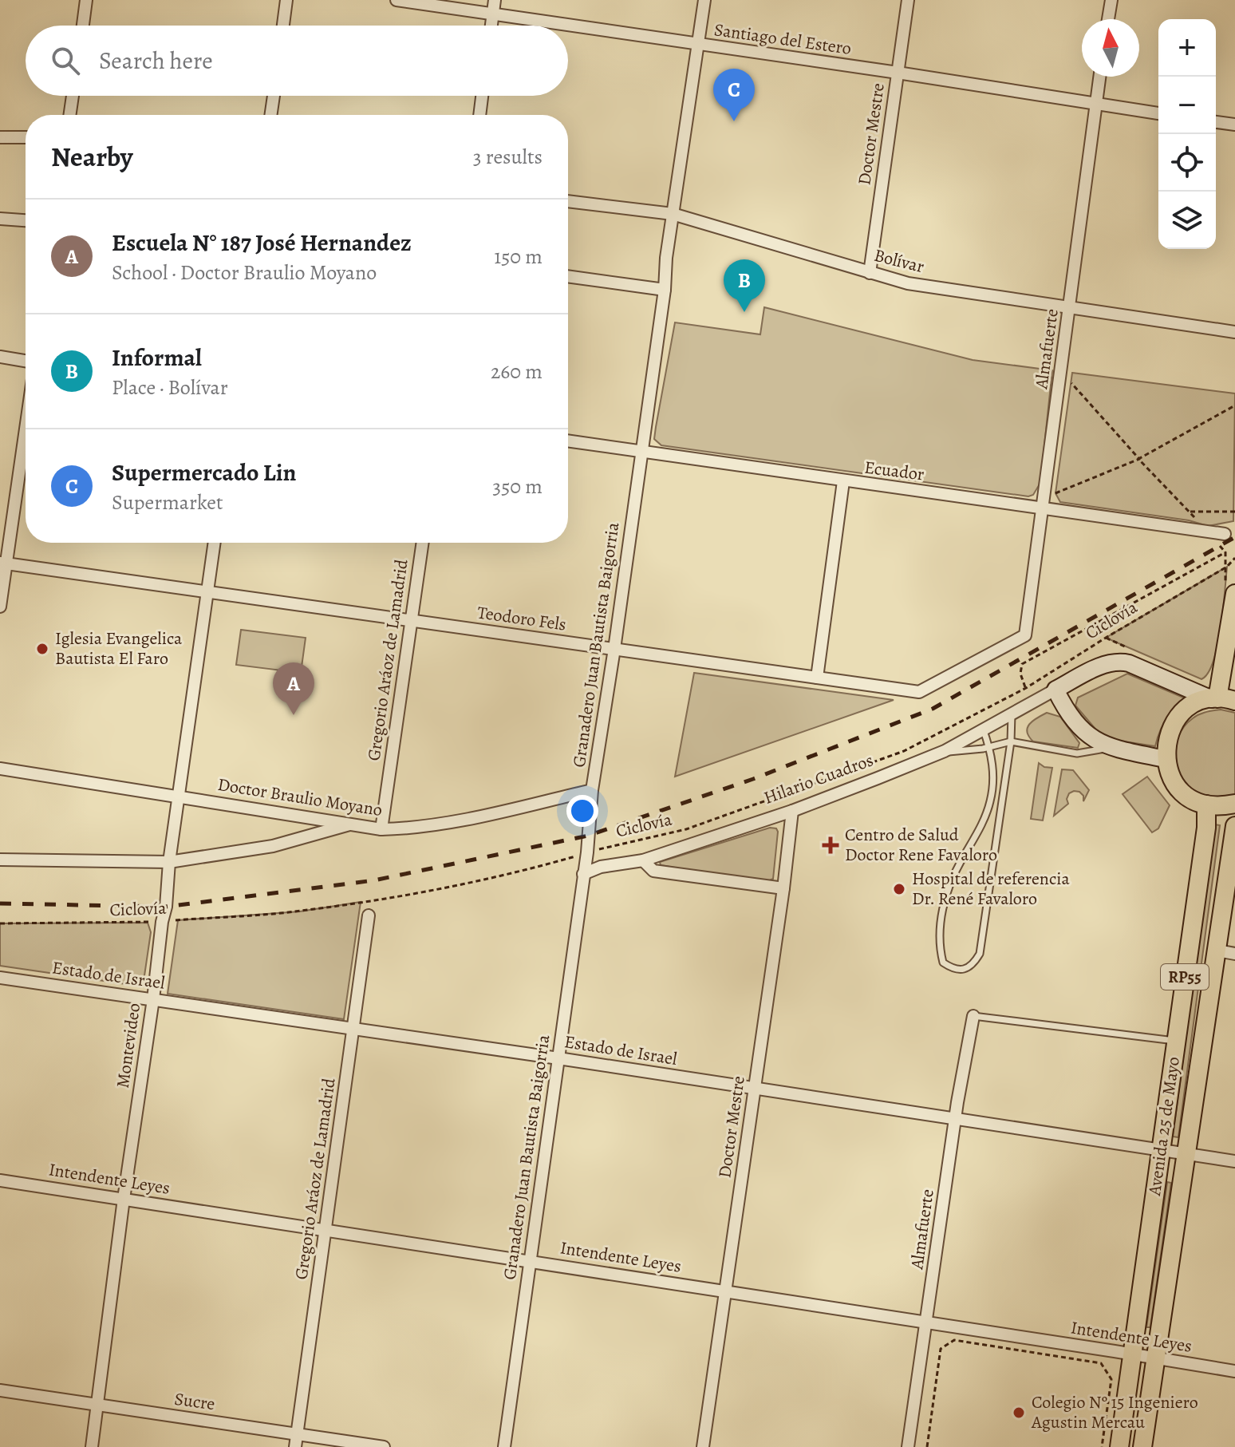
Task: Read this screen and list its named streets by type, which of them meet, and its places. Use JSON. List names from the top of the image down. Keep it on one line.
{"streets":{"main road":["RP55","Avenida 25 de Mayo"],"street":["Santiago del Estero","Doctor Mestre","Bolívar","Almafuerte","Ecuador","Teodoro Fels","Granadero Juan Bautista Baigorria","Gregorio Aráoz de Lamadrid","Hilario Cuadros","Doctor Braulio Moyano","Estado de Israel","Montevideo","Intendente Leyes","Sucre"],"path":["Ciclovía"]},"crossings":[["Santiago del Estero","Doctor Mestre"],["Santiago del Estero","Almafuerte"],["Santiago del Estero","Granadero Juan Bautista Baigorria"],["Doctor Mestre","Bolívar"],["Doctor Mestre","Hilario Cuadros"],["Doctor Mestre","Estado de Israel"],["Doctor Mestre","Intendente Leyes"],["Bolívar","Almafuerte"],["Bolívar","Granadero Juan Bautista Baigorria"],["Almafuerte","Ecuador"],["Almafuerte","Teodoro Fels"],["Almafuerte","Estado de Israel"],["Almafuerte","Intendente Leyes"],["Ecuador","Granadero Juan Bautista Baigorria"],["Teodoro Fels","Granadero Juan Bautista Baigorria"],["Teodoro Fels","Gregorio Aráoz de Lamadrid"],["Teodoro Fels","Montevideo"],["Ciclovía","Granadero Juan Bautista Baigorria"],["Ciclovía","Montevideo"],["Granadero Juan Bautista Baigorria","Hilario Cuadros"],["Granadero Juan Bautista Baigorria","Doctor Braulio Moyano"],["Granadero Juan Bautista Baigorria","Estado de Israel"],["Granadero Juan Bautista Baigorria","Intendente Leyes"],["Gregorio Aráoz de Lamadrid","Doctor Braulio Moyano"],["Gregorio Aráoz de Lamadrid","Estado de Israel"],["Gregorio Aráoz de Lamadrid","Intendente Leyes"],["Gregorio Aráoz de Lamadrid","Sucre"],["Doctor Braulio Moyano","Montevideo"],["Estado de Israel","Montevideo"],["Estado de Israel","Avenida 25 de Mayo"],["Montevideo","Intendente Leyes"],["Montevideo","Sucre"],["Avenida 25 de Mayo","Intendente Leyes"]],"places":{"other":["Iglesia Evangelica Bautista El Faro","Hospital de referencia Dr. René Favaloro","Colegio Nº 15 Ingeniero Agustin Mercau"],"health":["Centro de Salud Doctor Rene Favaloro"]},"north":"top","page":{"map_buttons":["+","−"],"search":"Search here","pins":["C","B","A"],"heading":["Nearby","3 results"],"list":[{"mark":"A","name":"Escuela N° 187 José Hernandez","note":"School · Doctor Braulio Moyano","value":"150 m"},{"mark":"B","name":"Informal","note":"Place · Bolívar","value":"260 m"},{"mark":"C","name":"Supermercado Lin","note":"Supermarket","value":"350 m"}]}}
